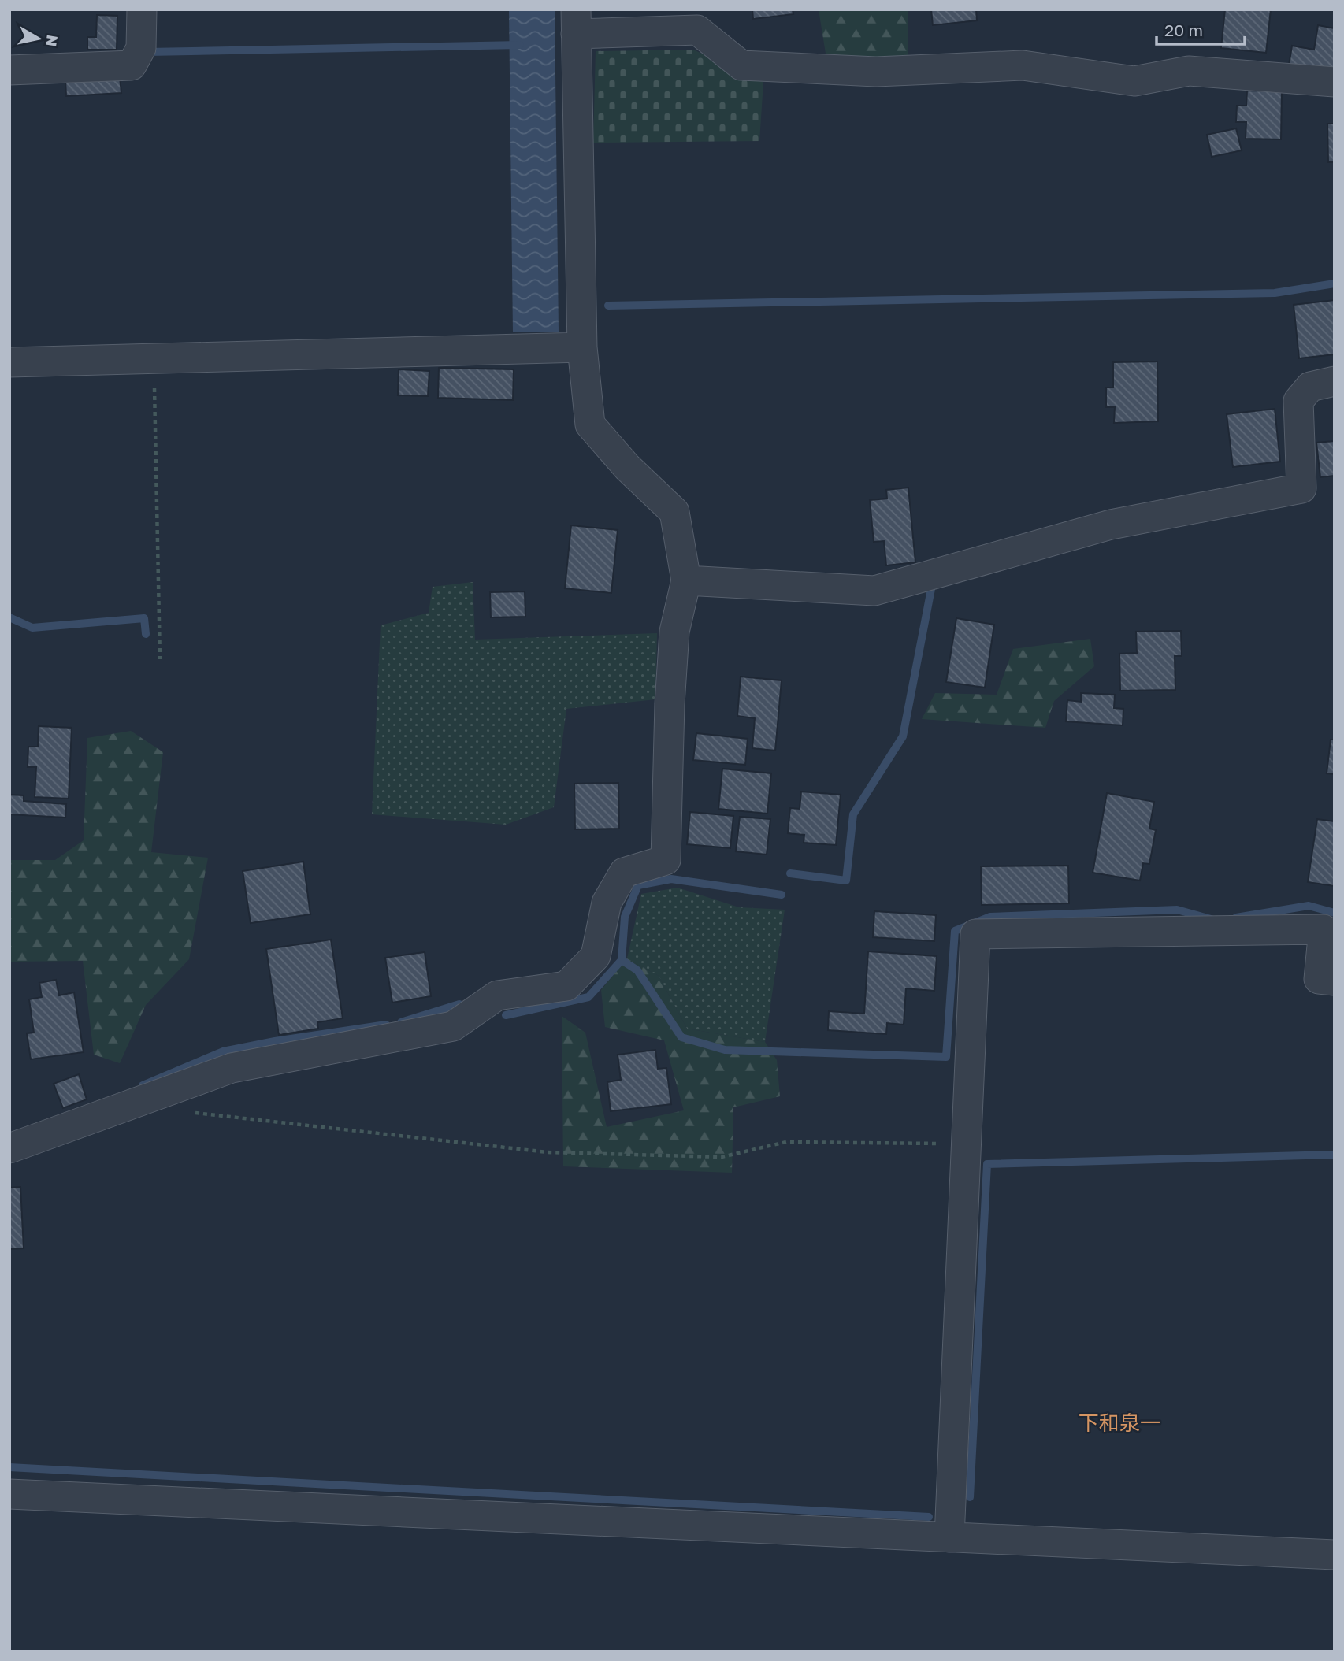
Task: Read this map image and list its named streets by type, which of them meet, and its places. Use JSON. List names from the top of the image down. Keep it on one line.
{"districts":["下和泉一"],"scale_bar":"20 m","north":"right"}
